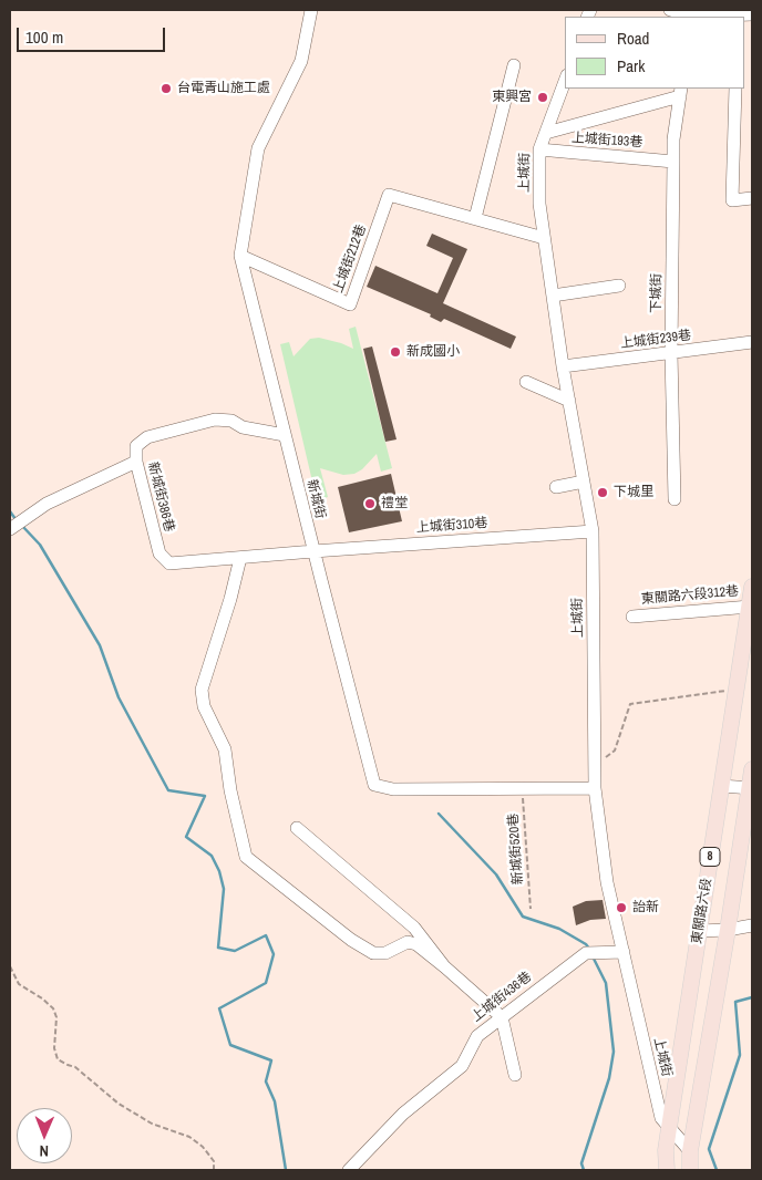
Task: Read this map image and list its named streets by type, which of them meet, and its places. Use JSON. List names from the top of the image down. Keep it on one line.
{"streets":{"main road":["8","東關路六段"],"street":["上城街193巷","上城街","上城街212巷","下城街","上城街239巷","新城街386巷","新城街","上城街310巷","東關路六段312巷","上城街436巷"],"path":["新城街520巷"]},"crossings":[["上城街193巷","上城街"],["上城街193巷","下城街"],["上城街","上城街212巷"],["上城街","上城街239巷"],["上城街","新城街"],["上城街","上城街310巷"],["上城街","東關路六段"],["上城街","上城街436巷"],["上城街212巷","新城街"],["下城街","上城街239巷"],["新城街386巷","新城街"],["新城街386巷","上城街310巷"],["新城街","上城街310巷"],["新城街","新城街520巷"],["東關路六段312巷","東關路六段"]],"places":["台電青山施工處","東興宮","新成國小","下城里","禮堂","詒新"],"legend":["Road","Park"],"scale_bar":"100 m","north":"bottom"}
